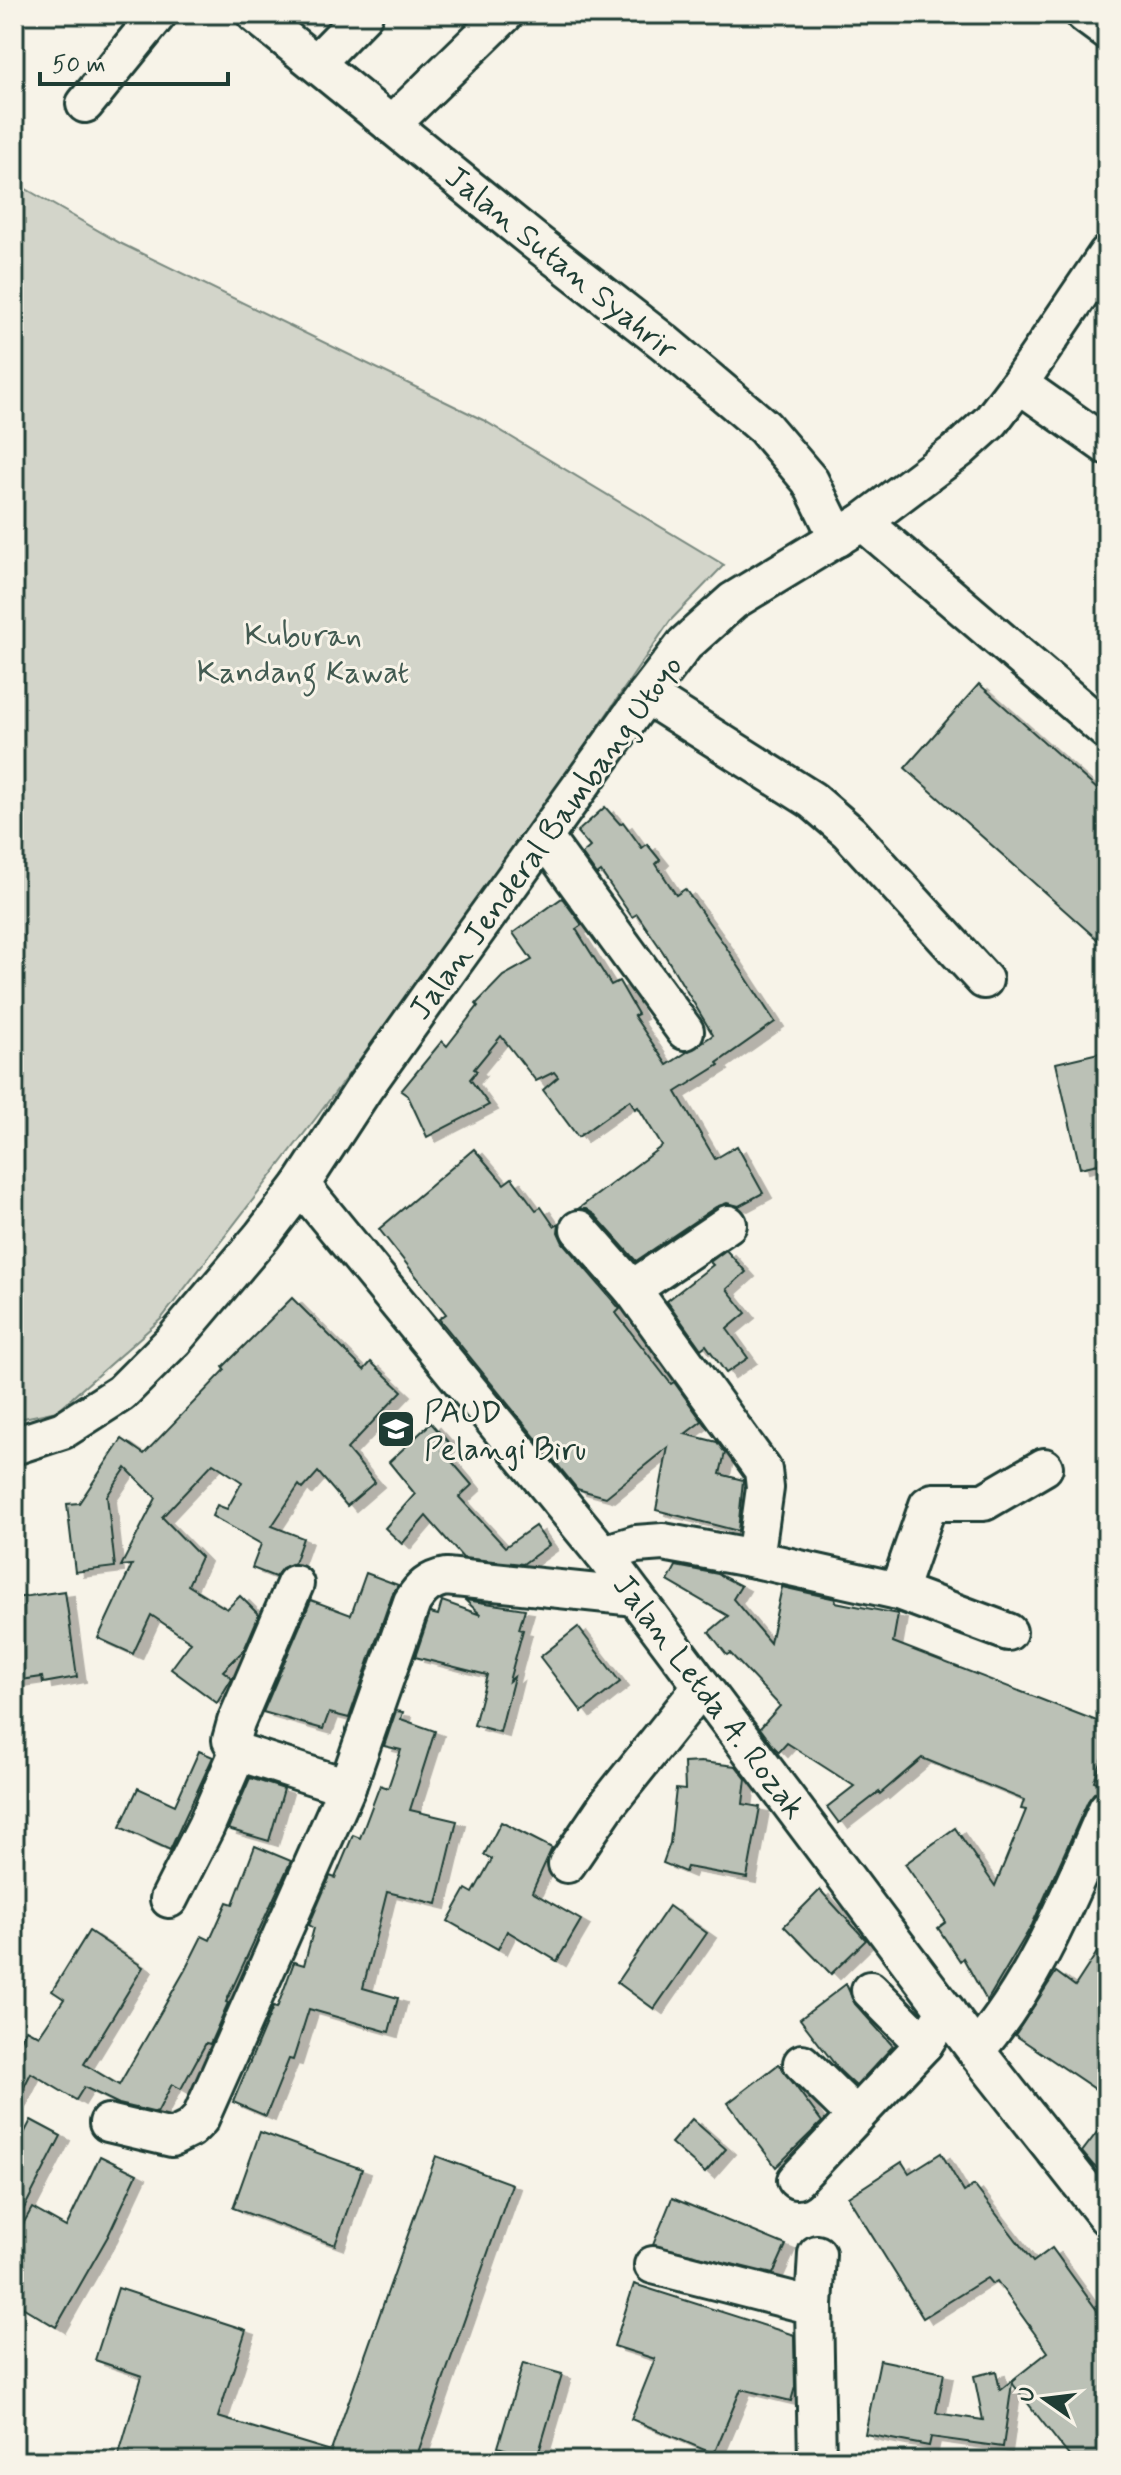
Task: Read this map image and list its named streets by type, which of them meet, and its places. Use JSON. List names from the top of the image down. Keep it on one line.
{"streets":{"street":["Jalan Sutan Syahrir","Jalan Jenderal Bambang Utoyo","Jalan Letda A. Rozak"]},"crossings":[["Jalan Sutan Syahrir","Jalan Jenderal Bambang Utoyo"],["Jalan Jenderal Bambang Utoyo","Jalan Letda A. Rozak"]],"parks":["Kuburan Kandang Kawat"],"places":{"school or university":["PAUD Pelangi Biru"]},"scale_bar":"50 m","north":"left"}
